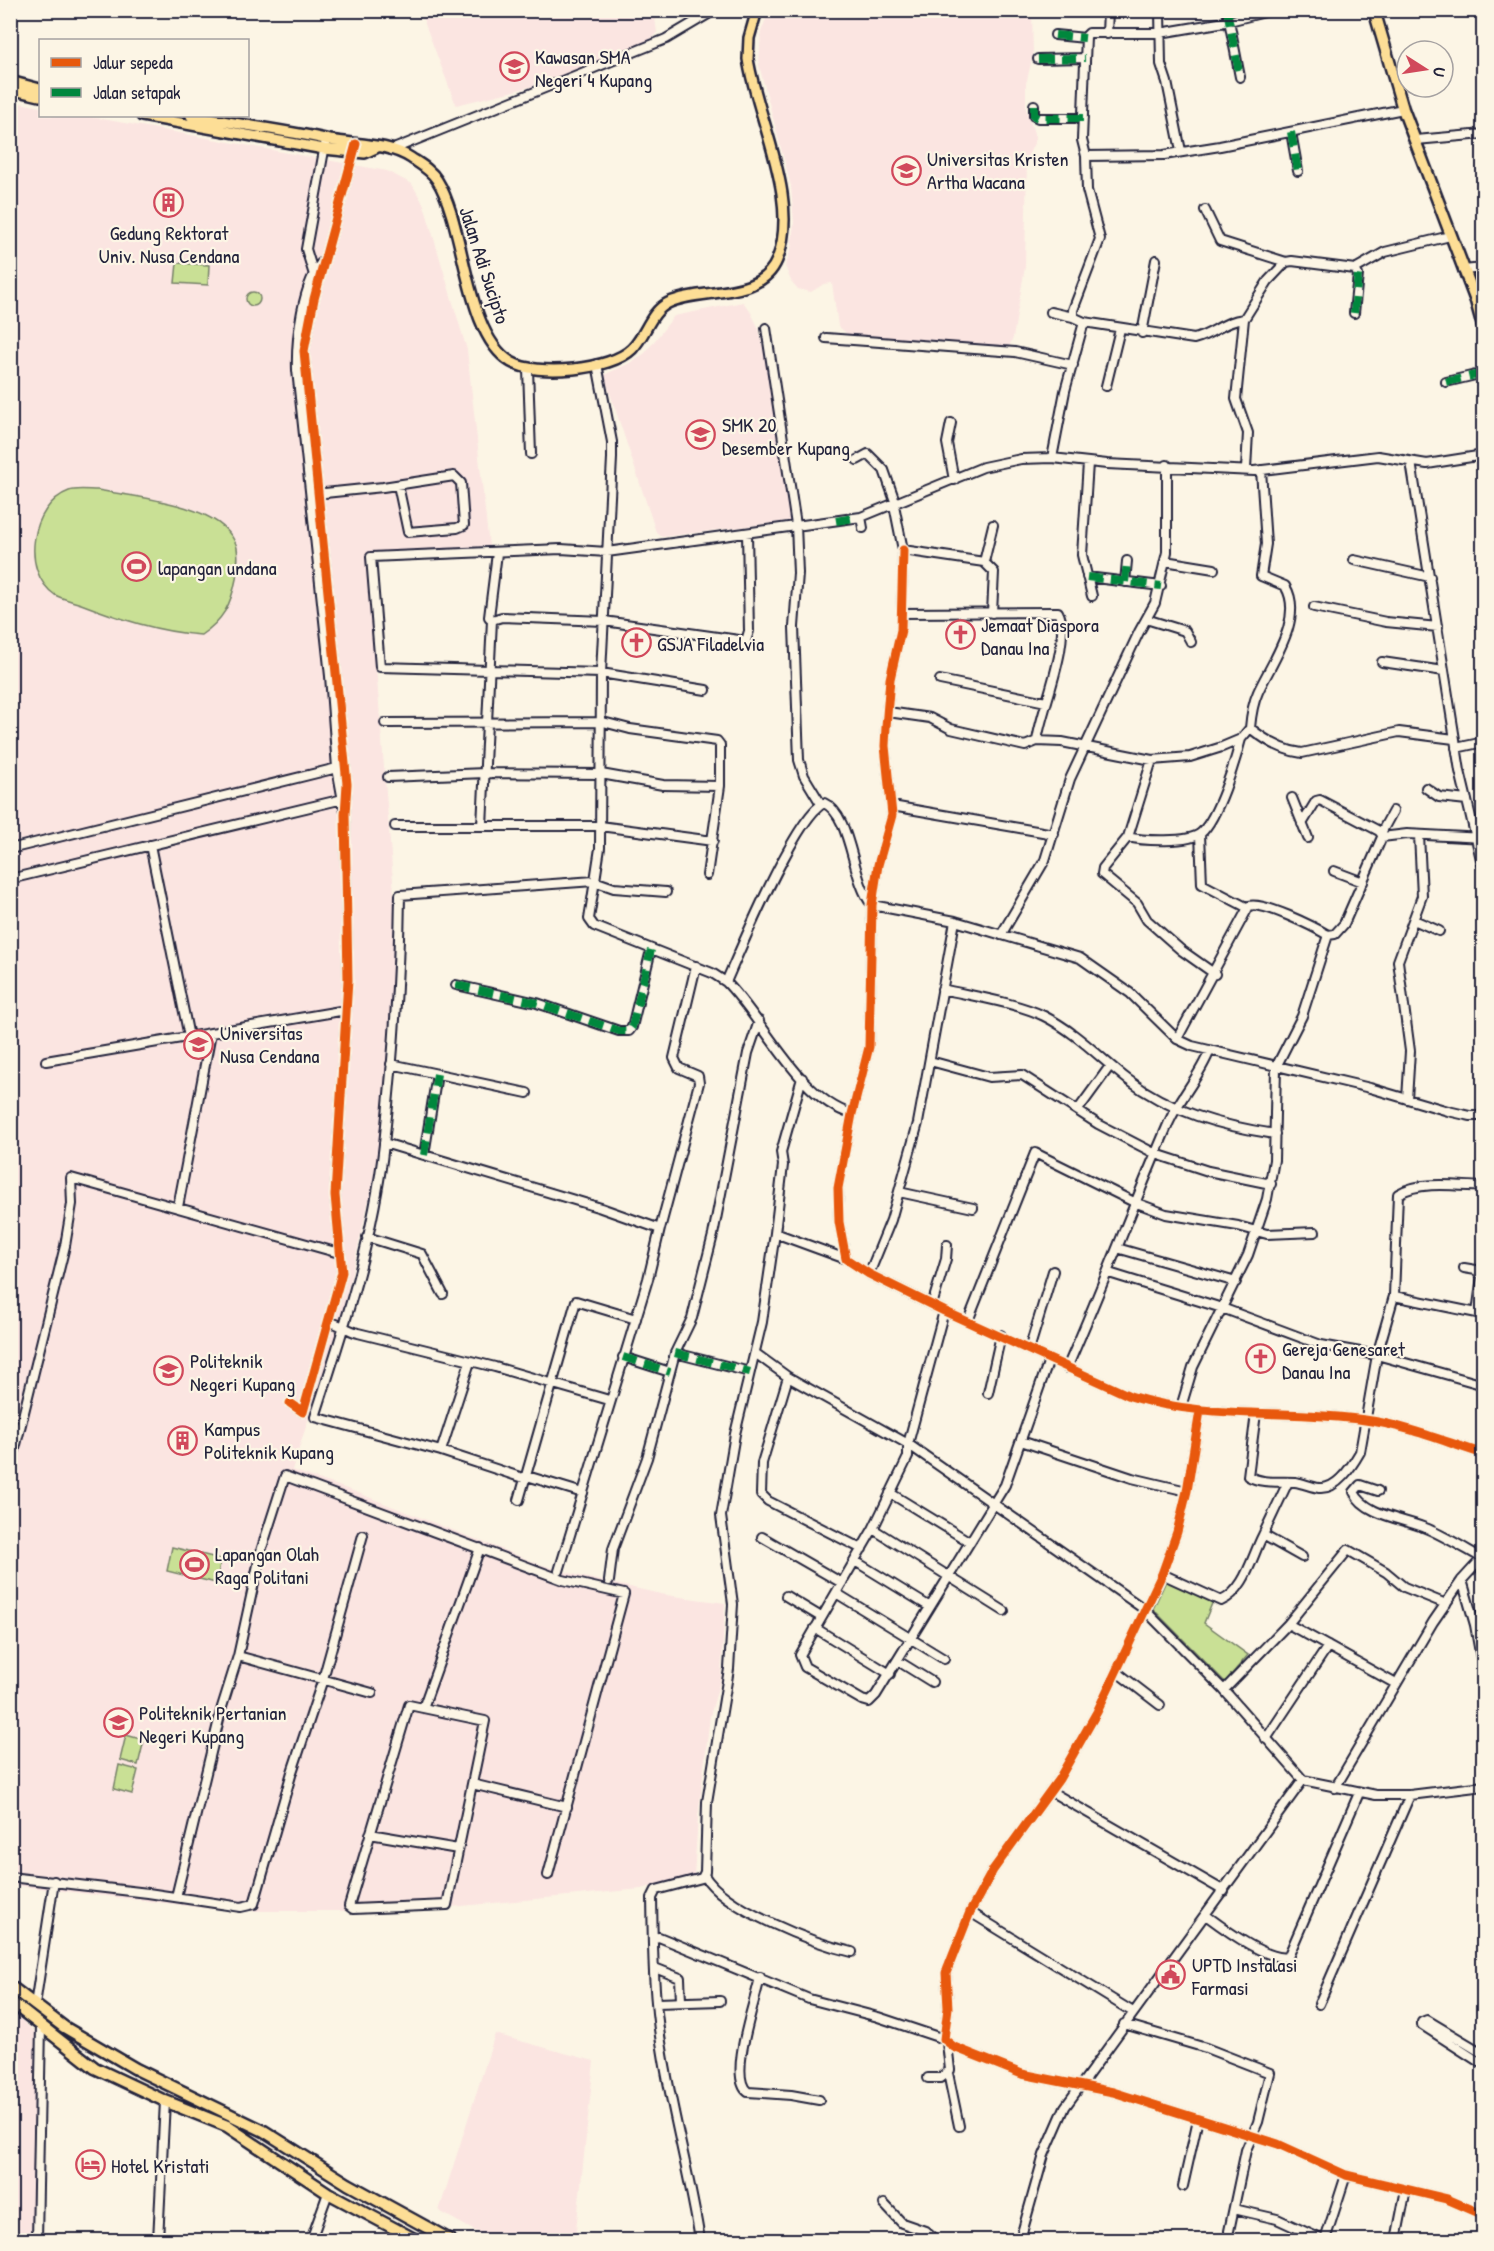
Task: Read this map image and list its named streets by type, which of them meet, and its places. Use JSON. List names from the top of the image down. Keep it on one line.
{"streets":{"main road":["Jalan Adi Sucipto"]},"places":{"school or university":["Kawasan SMA Negeri 4 Kupang","Universitas Kristen Artha Wacana","SMK 20 Desember Kupang","Universitas Nusa Cendana","Politeknik Negeri Kupang","Politeknik Pertanian Negeri Kupang"],"building":["Gedung Rektorat Univ. Nusa Cendana","Kampus Politeknik Kupang"],"sports":["lapangan undana","Lapangan Olah Raga Politani"],"church":["Jemaat Diaspora Danau Ina","GSJA Filadelvia","Gereja Genesaret Danau Ina"],"public building":["UPTD Instalasi Farmasi"],"hotel":["Hotel Kristati"]},"legend":["Jalur sepeda","Jalan setapak"],"north":"right"}
